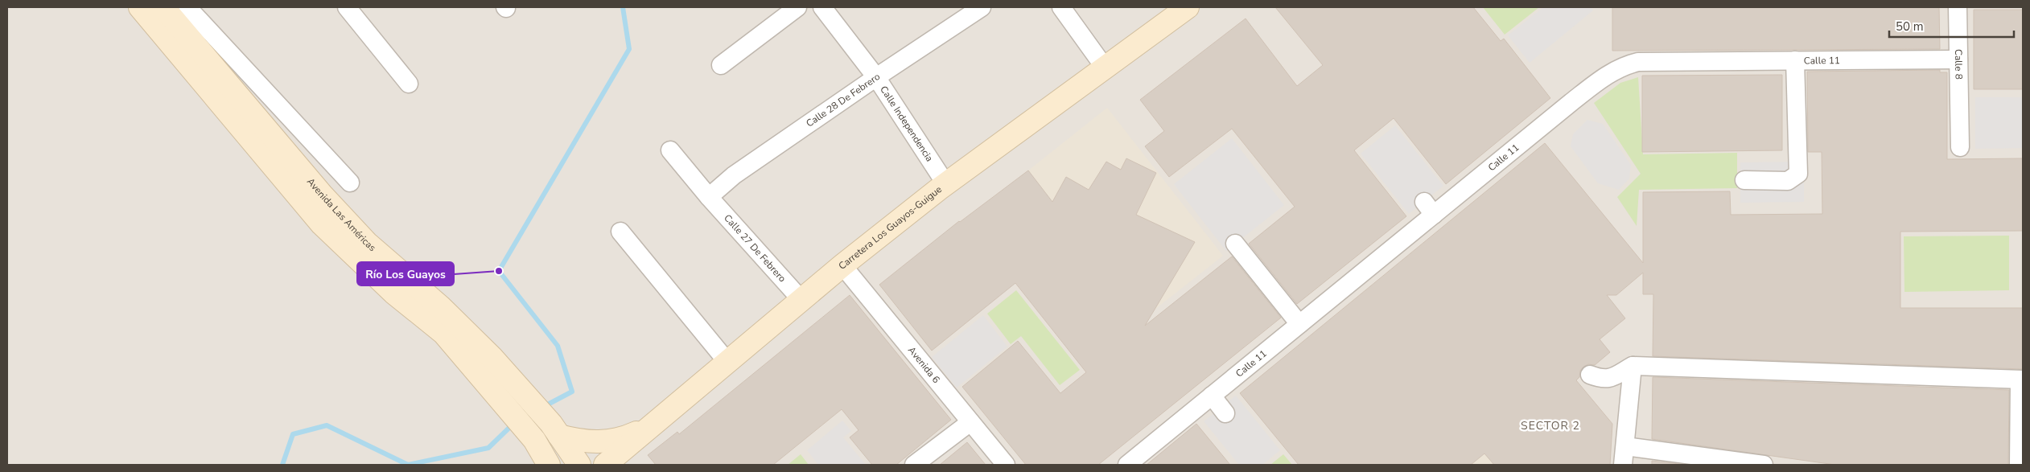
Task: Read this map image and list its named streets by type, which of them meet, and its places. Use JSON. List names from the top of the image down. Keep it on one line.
{"streets":{"street":["Calle 11","Calle 8","Calle 28 De Febrero","Calle Independencia","Avenida Las Américas","Carretera Los Guayos-Guigue","Calle 27 De Febrero","Avenida 6"]},"crossings":[["Calle 11","Calle 8"],["Calle 28 De Febrero","Calle Independencia"],["Calle 28 De Febrero","Calle 27 De Febrero"],["Calle Independencia","Carretera Los Guayos-Guigue"],["Carretera Los Guayos-Guigue","Calle 27 De Febrero"],["Carretera Los Guayos-Guigue","Avenida 6"]],"districts":["SECTOR 2"],"places":["Río Los Guayos"],"scale_bar":"50 m"}
